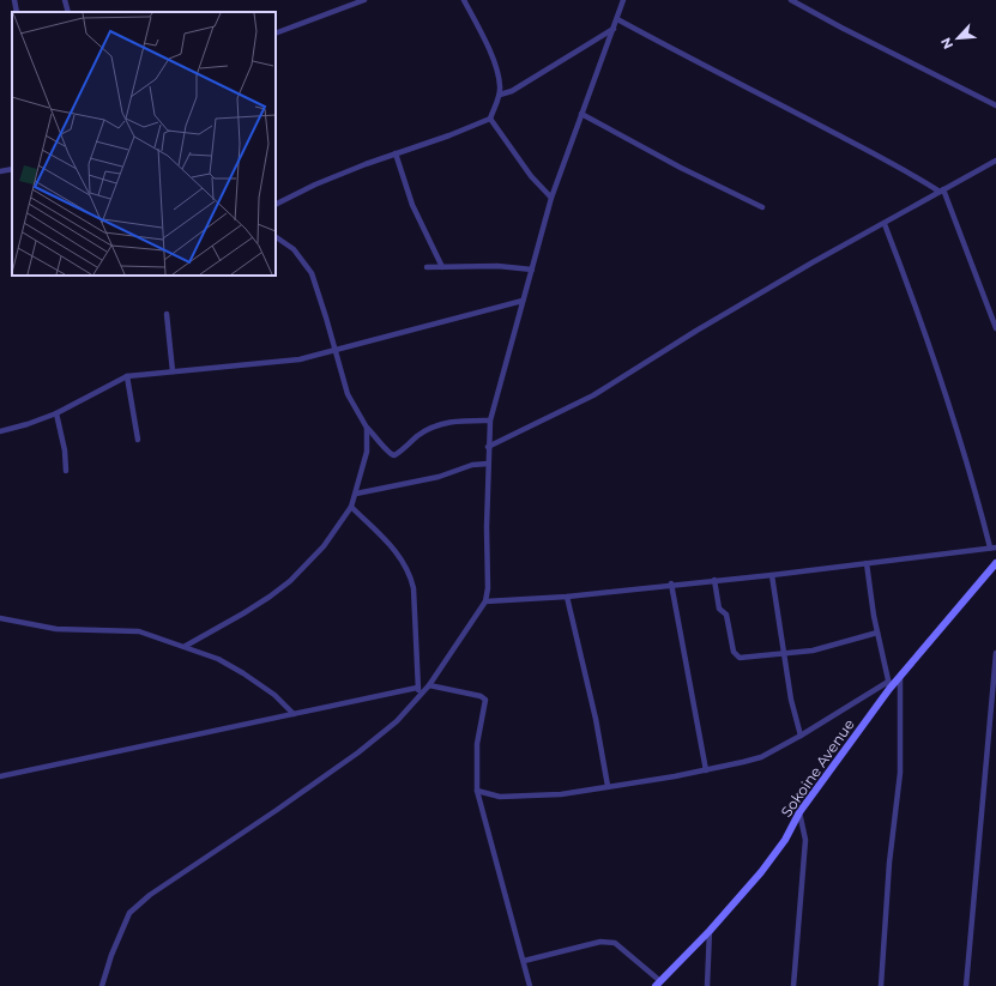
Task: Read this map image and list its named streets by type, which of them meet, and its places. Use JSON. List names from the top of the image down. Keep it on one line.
{"streets":{"street":["Sokoine Avenue"]},"north":"bottom left"}
